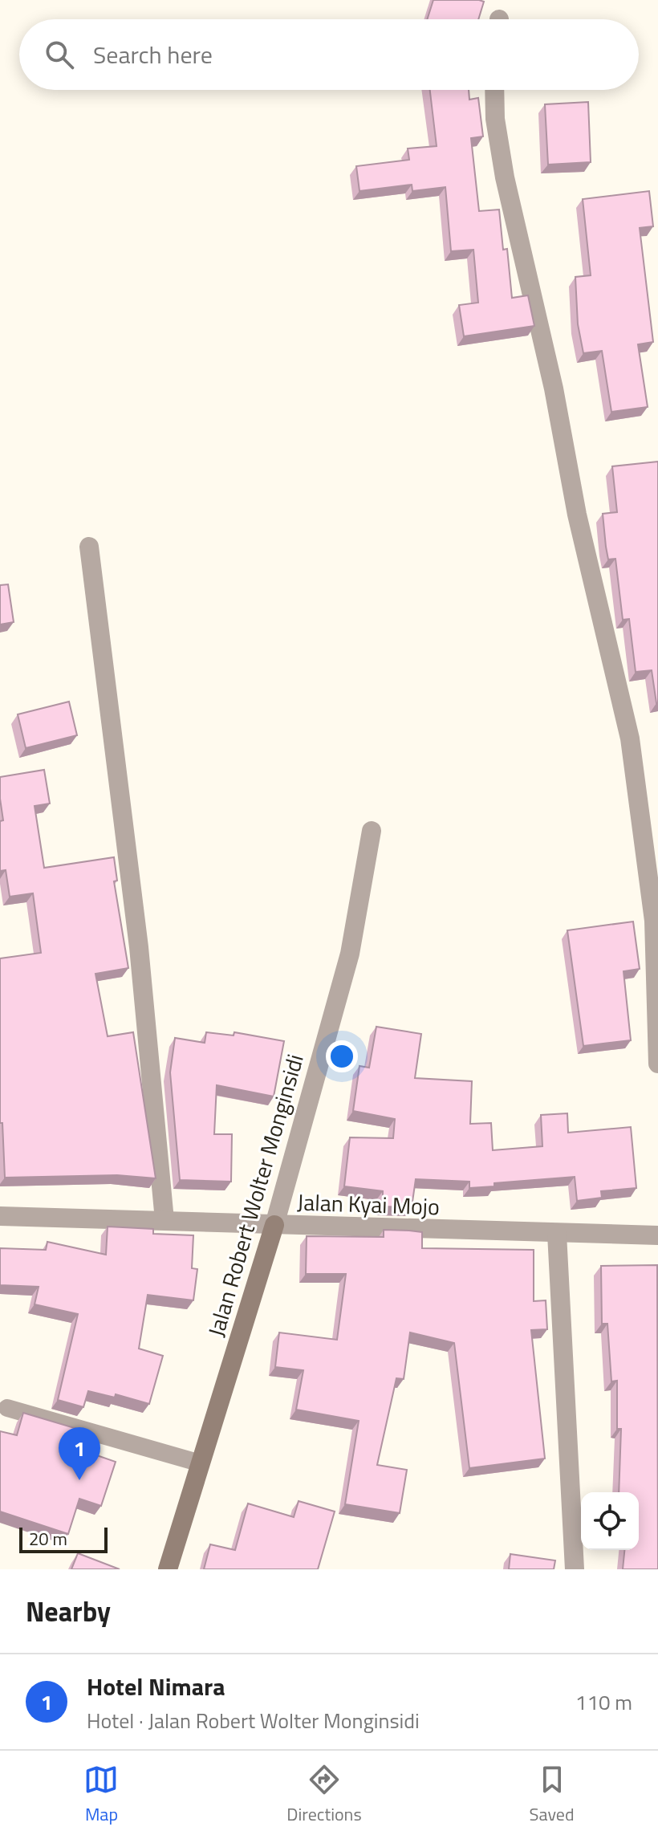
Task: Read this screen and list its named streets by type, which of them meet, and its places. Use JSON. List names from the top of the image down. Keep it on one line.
{"streets":{"street":["Jalan Robert Wolter Monginsidi","Jalan Kyai Mojo"]},"crossings":[["Jalan Robert Wolter Monginsidi","Jalan Kyai Mojo"]],"scale_bar":"20 m","page":{"search":"Search here","pins":"1","scale":"20 m","heading":"Nearby","list":[{"mark":"1","name":"Hotel Nimara","note":"Hotel · Jalan Robert Wolter Monginsidi","value":"110 m"}],"nav":["Map","Directions","Saved"]}}
